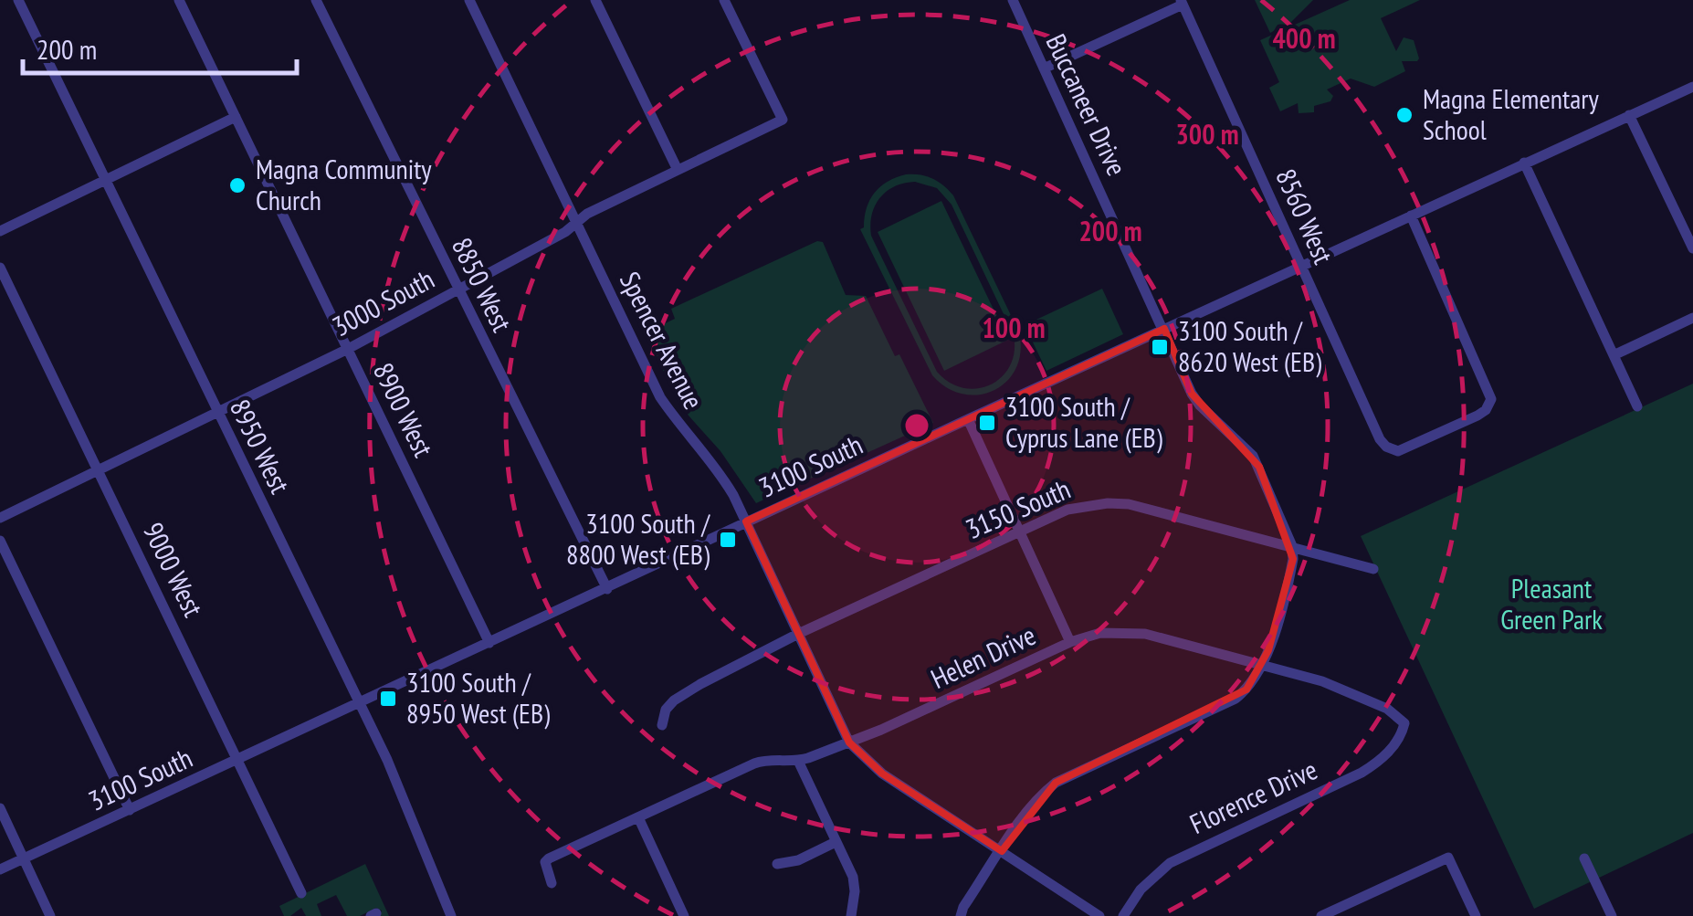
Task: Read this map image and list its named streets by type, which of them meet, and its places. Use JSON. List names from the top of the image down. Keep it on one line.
{"streets":{"street":["Buccaneer Drive","8560 West","8850 West","3000 South","Spencer Avenue","8900 West","8950 West","3100 South","3150 South","9000 West","Helen Drive","Florence Drive"]},"crossings":[["Buccaneer Drive","3100 South"],["Buccaneer Drive","3150 South"],["8560 West","3100 South"],["8850 West","3000 South"],["8850 West","3100 South"],["3000 South","Spencer Avenue"],["3000 South","8900 West"],["3000 South","8950 West"],["3000 South","9000 West"],["Spencer Avenue","3100 South"],["Spencer Avenue","3150 South"],["Spencer Avenue","Helen Drive"],["8900 West","3100 South"],["8950 West","3100 South"],["3100 South","9000 West"],["Helen Drive","Florence Drive"]],"parks":["Pleasant Green Park"],"places":{"other":["Magna Elementary School","Magna Community Church"],"transit":["3100 South / 8620 West (EB)","3100 South / Cyprus Lane (EB)","3100 South / 8800 West (EB)","3100 South / 8950 West (EB)"]},"scale_bar":"200 m","rings":["400 m","300 m","200 m","100 m"]}
